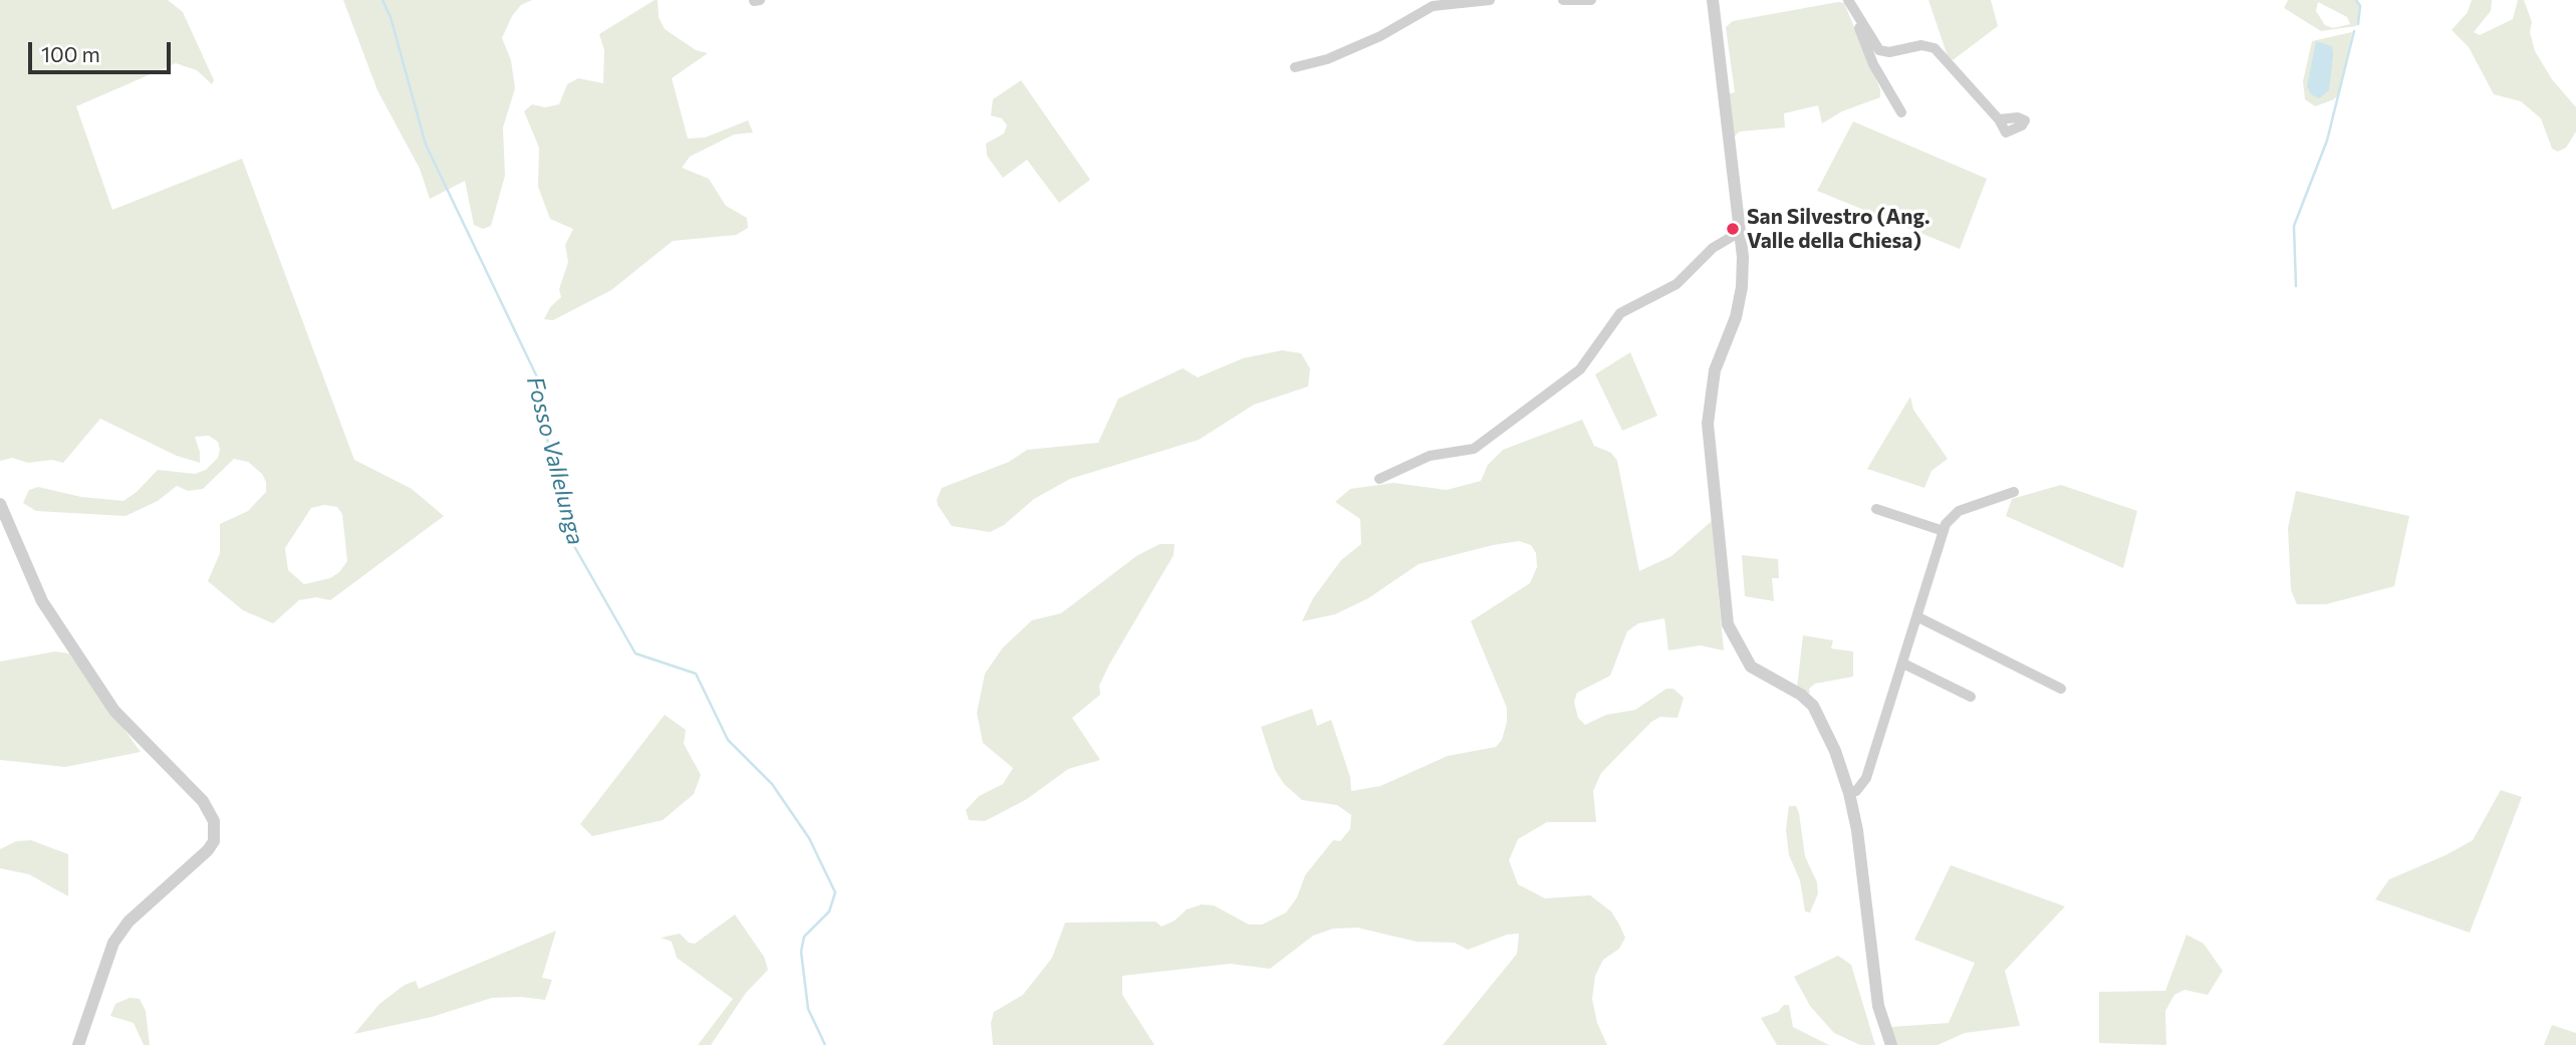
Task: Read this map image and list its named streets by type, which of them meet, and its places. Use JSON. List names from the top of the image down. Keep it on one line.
{"water":["Fosso Vallelunga"],"places":["San Silvestro (Ang. Valle della Chiesa)"],"scale_bar":"100 m"}
